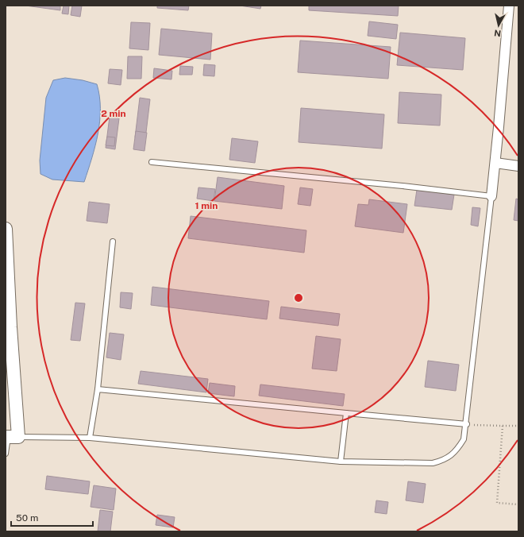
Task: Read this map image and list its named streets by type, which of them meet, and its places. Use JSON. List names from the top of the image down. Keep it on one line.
{"scale_bar":"50 m","north":"bottom","rings":["2 min","1 min"]}
